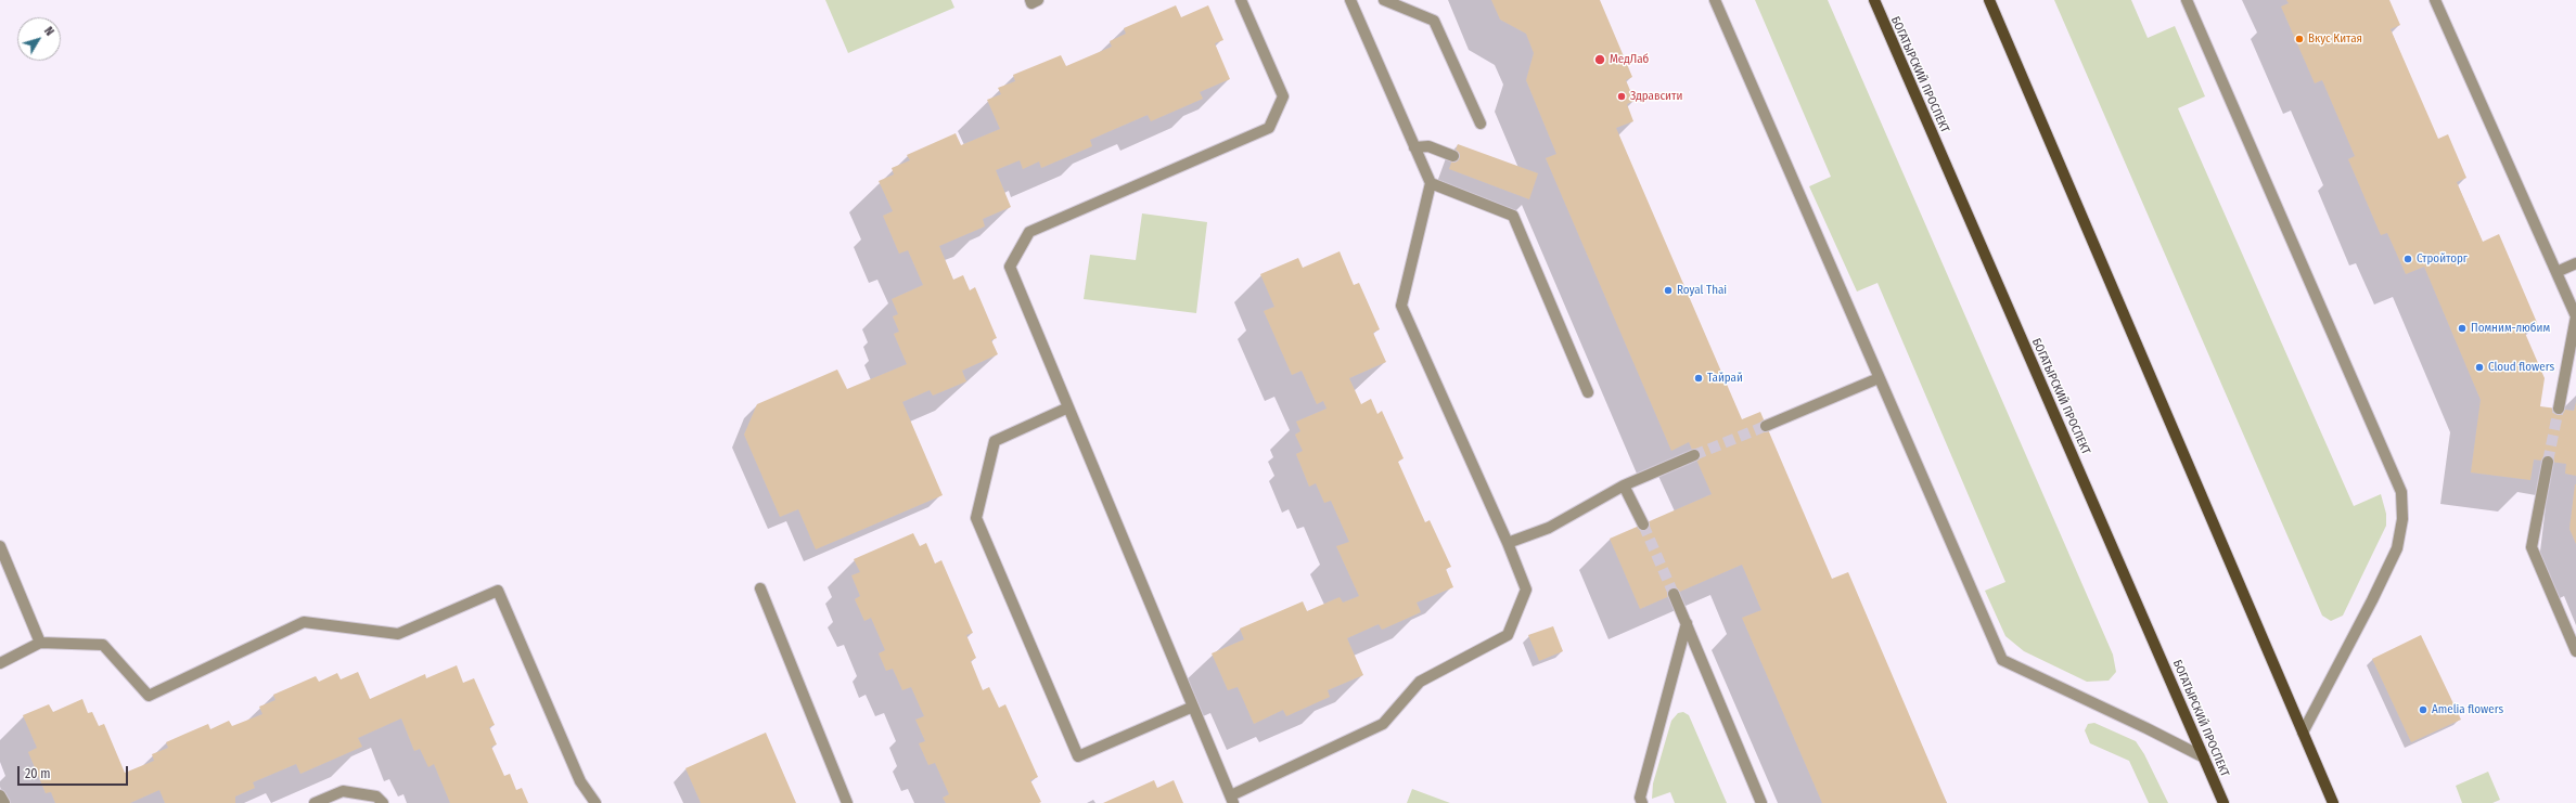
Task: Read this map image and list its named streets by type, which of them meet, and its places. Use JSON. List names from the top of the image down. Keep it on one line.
{"streets":{"main road":["БОГАТЫРСКИЙ ПРОСПЕКТ"]},"places":["Вкус Китая","МедЛаб","Здравсити","Стройторг","Royal Thai","Помним-любим","Cloud flowers","Тайрай","Amelia flowers"],"scale_bar":"20 m","north":"top right"}
